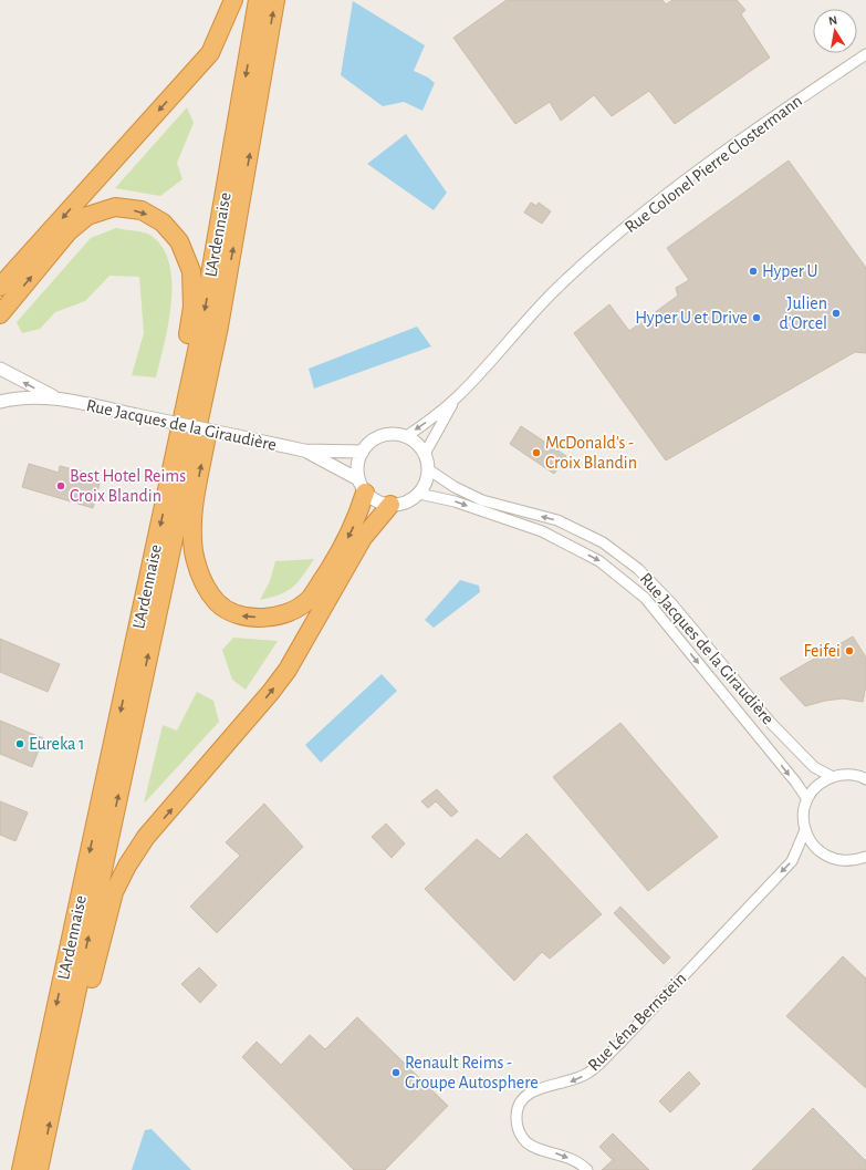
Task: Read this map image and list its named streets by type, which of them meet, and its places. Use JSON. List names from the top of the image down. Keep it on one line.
{"streets":{"highway":["L'Ardennaise"],"street":["Rue Colonel Pierre Clostermann","Rue Jacques de la Giraudière","Rue Léna Bernstein"]},"crossings":[["Rue Colonel Pierre Clostermann","Rue Jacques de la Giraudière"]],"places":["Hyper U","Julien d'Orcel","Hyper U et Drive","McDonald's - Croix Blandin","Best Hotel Reims Croix Blandin","Feifei","Eureka 1","Renault Reims - Groupe Autosphere"],"north":"top"}
